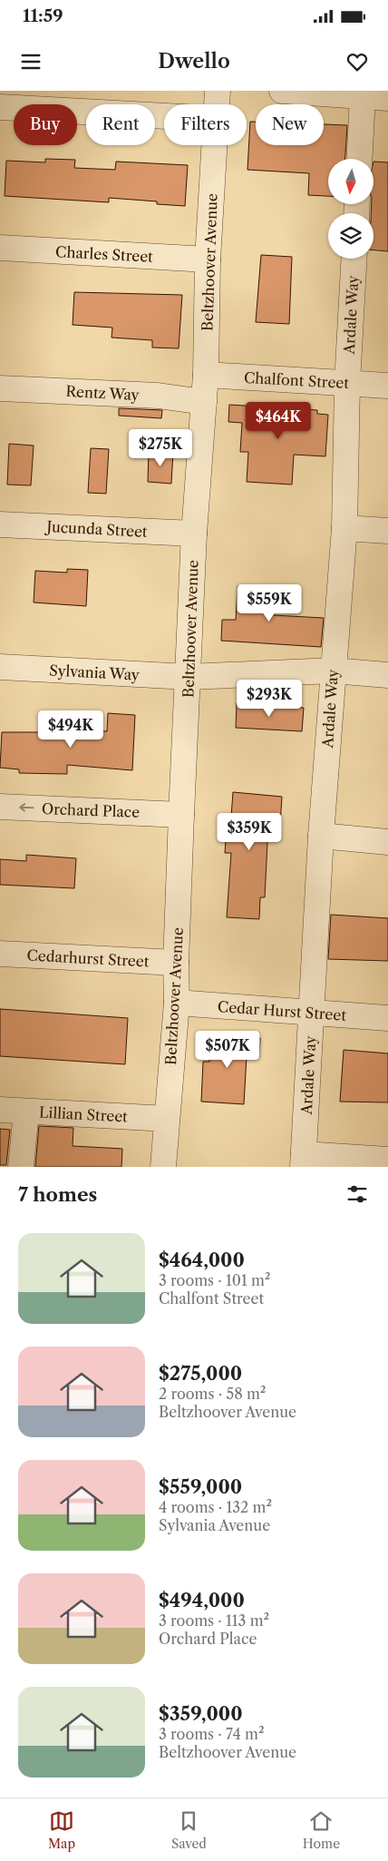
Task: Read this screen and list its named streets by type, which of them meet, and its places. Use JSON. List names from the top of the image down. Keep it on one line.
{"streets":{"street":["Charles Street","Beltzhoover Avenue","Ardale Way","Chalfont Street","Rentz Way","Jucunda Street","Sylvania Way","Orchard Place","Cedarhurst Street","Cedar Hurst Street","Lillian Street"]},"crossings":[["Charles Street","Beltzhoover Avenue"],["Beltzhoover Avenue","Chalfont Street"],["Beltzhoover Avenue","Rentz Way"],["Beltzhoover Avenue","Jucunda Street"],["Beltzhoover Avenue","Sylvania Way"],["Beltzhoover Avenue","Orchard Place"],["Beltzhoover Avenue","Cedarhurst Street"],["Beltzhoover Avenue","Cedar Hurst Street"],["Beltzhoover Avenue","Lillian Street"],["Ardale Way","Chalfont Street"],["Ardale Way","Sylvania Way"],["Ardale Way","Cedar Hurst Street"]],"one_way":["Orchard Place"],"north":"bottom","page":{"status":"11:59","header":"Dwello","chip":["Buy","Rent","Filters","New"],"price":["$464K","$275K","$559K","$293K","$494K","$359K","$507K"],"heading":"7 homes","list":[{"name":"$464,000","note":"3 rooms · 101 m² · Chalfont Street"},{"name":"$275,000","note":"2 rooms · 58 m² · Beltzhoover Avenue"},{"name":"$559,000","note":"4 rooms · 132 m² · Sylvania Avenue"},{"name":"$494,000","note":"3 rooms · 113 m² · Orchard Place"},{"name":"$359,000","note":"3 rooms · 74 m² · Beltzhoover Avenue"}],"tabs":["Map","Saved","Home"]}}
